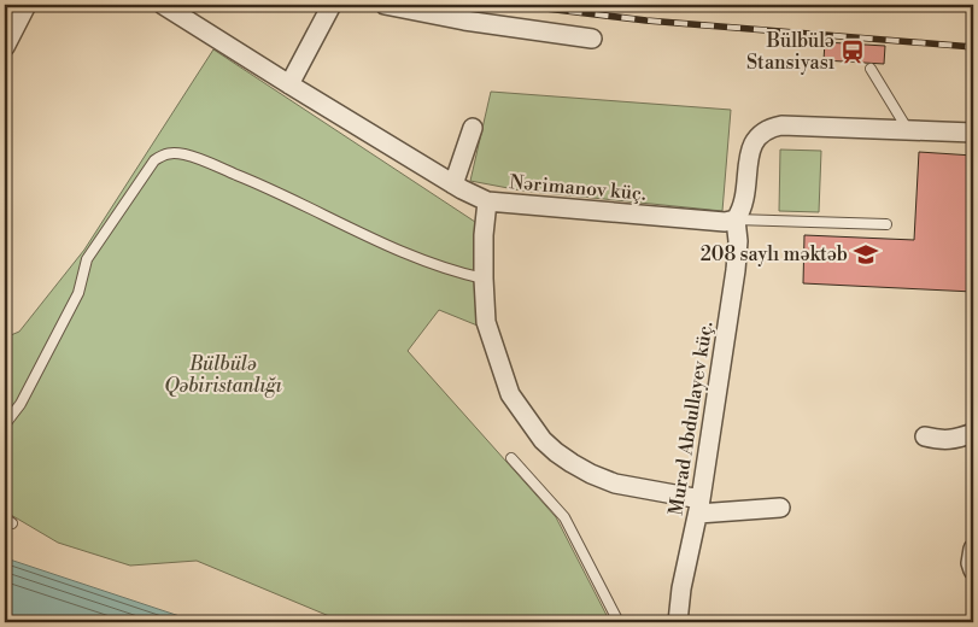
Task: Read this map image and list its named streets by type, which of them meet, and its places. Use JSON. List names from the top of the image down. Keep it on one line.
{"streets":{"street":["Nərimanov küç.","Murad Abdullayev küç."]},"crossings":[["Nərimanov küç.","Murad Abdullayev küç."]],"parks":["Bülbülə Qəbiristanlığı"],"places":{"station":["Bülbülə Stansiyası"],"school or university":["208 saylı məktəb"]}}
